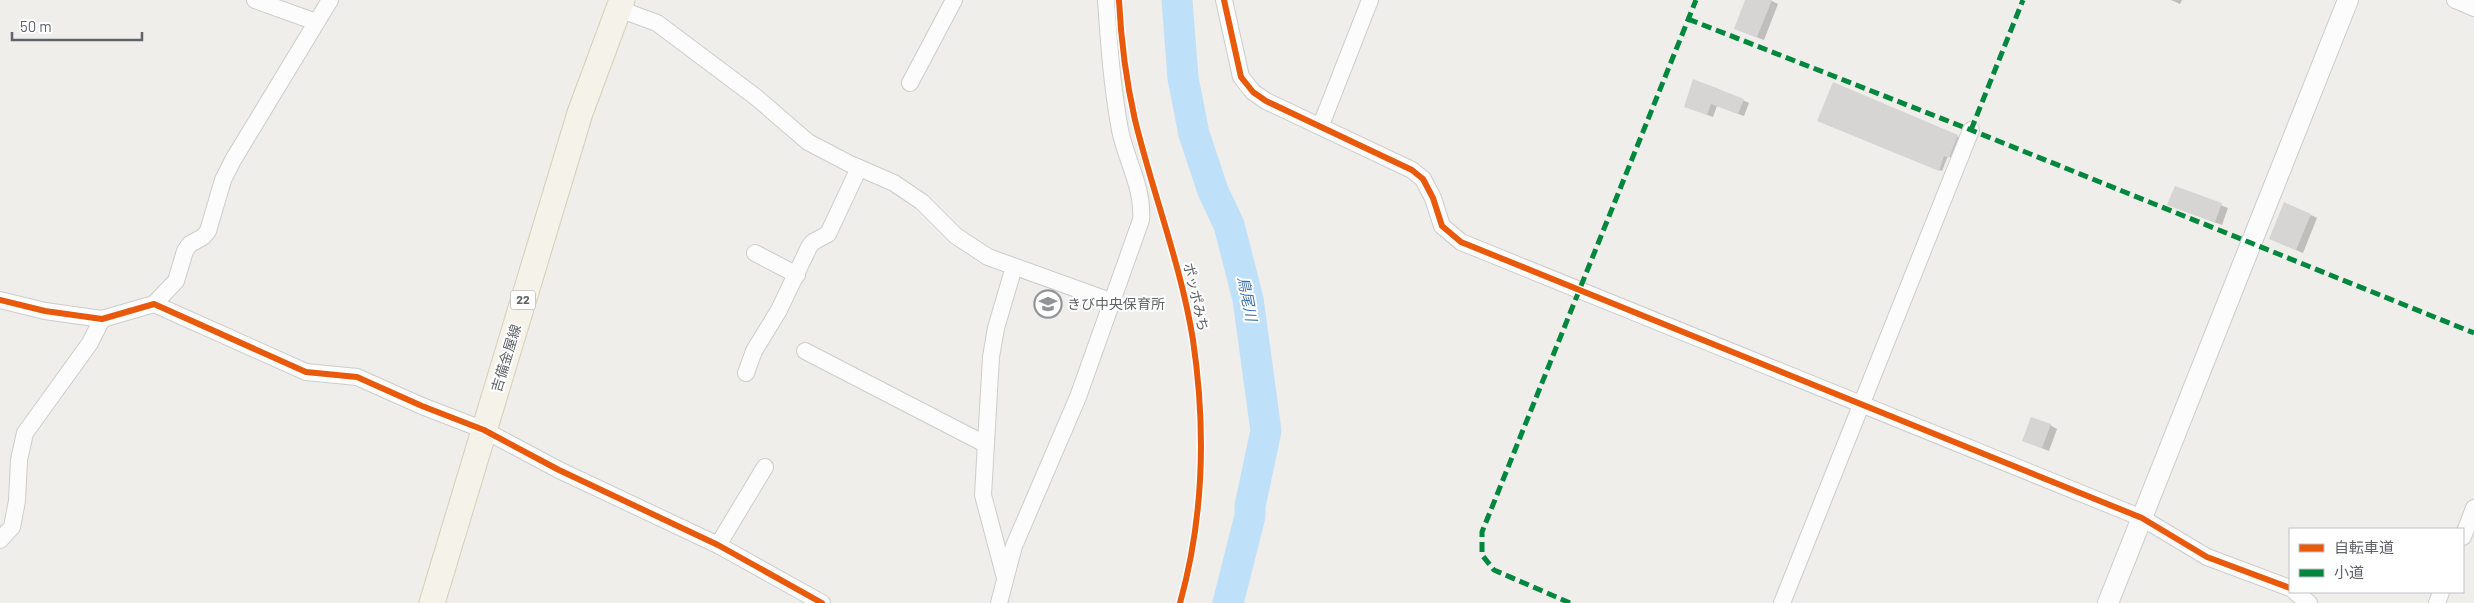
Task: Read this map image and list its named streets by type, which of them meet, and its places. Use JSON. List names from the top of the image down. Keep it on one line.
{"streets":{"main road":["22","吉備金屋線"],"cycle path":["ポッポみち"]},"water":["鳥尾川"],"places":{"school or university":["きび中央保育所"]},"legend":["自転車道","小道"],"scale_bar":"50 m"}
